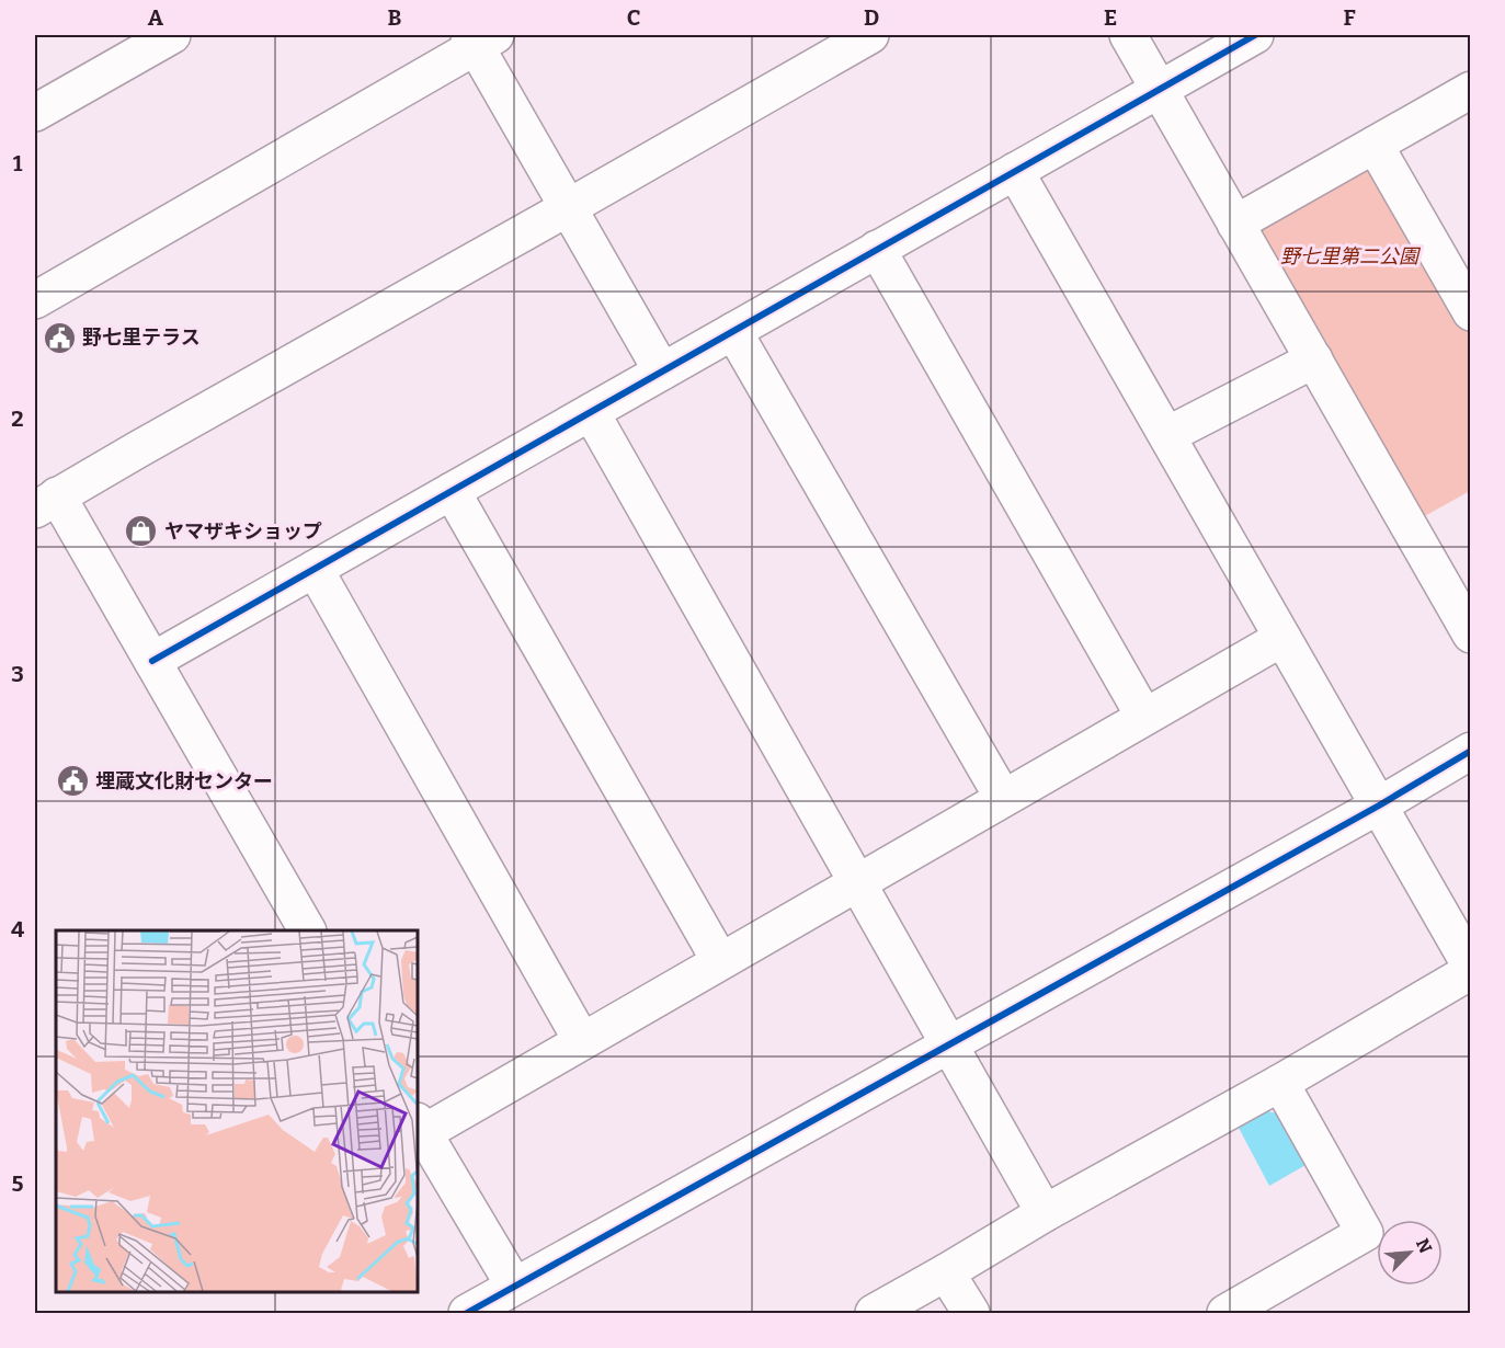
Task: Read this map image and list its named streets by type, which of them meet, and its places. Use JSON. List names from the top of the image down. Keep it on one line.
{"parks":["野七里第二公園"],"places":{"public building":["野七里テラス","埋蔵文化財センター"],"shop":["ヤマザキショップ"]},"north":"top right","grid":{"columns":["A","B","C","D","E","F"],"rows":["1","2","3","4","5"]}}
